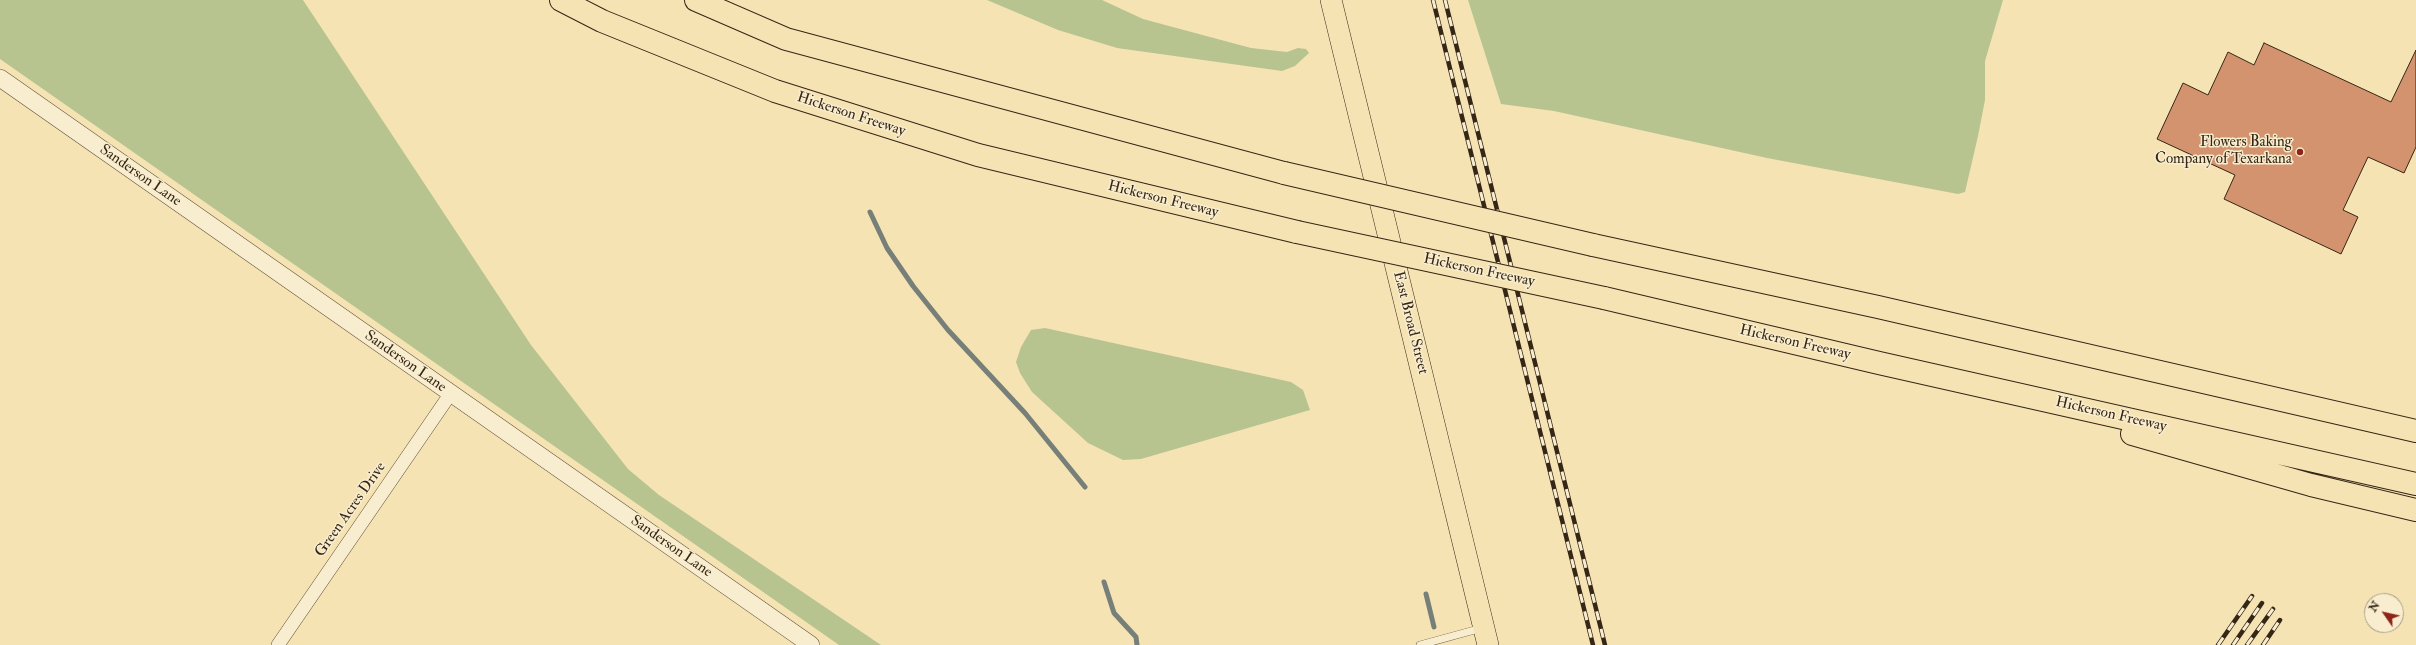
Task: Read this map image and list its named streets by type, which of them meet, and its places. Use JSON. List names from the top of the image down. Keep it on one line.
{"streets":{"highway":["Hickerson Freeway"],"main road":["East Broad Street"],"street":["Sanderson Lane","Green Acres Drive"]},"crossings":[["Sanderson Lane","Green Acres Drive"]],"places":["Flowers Baking Company of Texarkana"],"north":"top left"}
